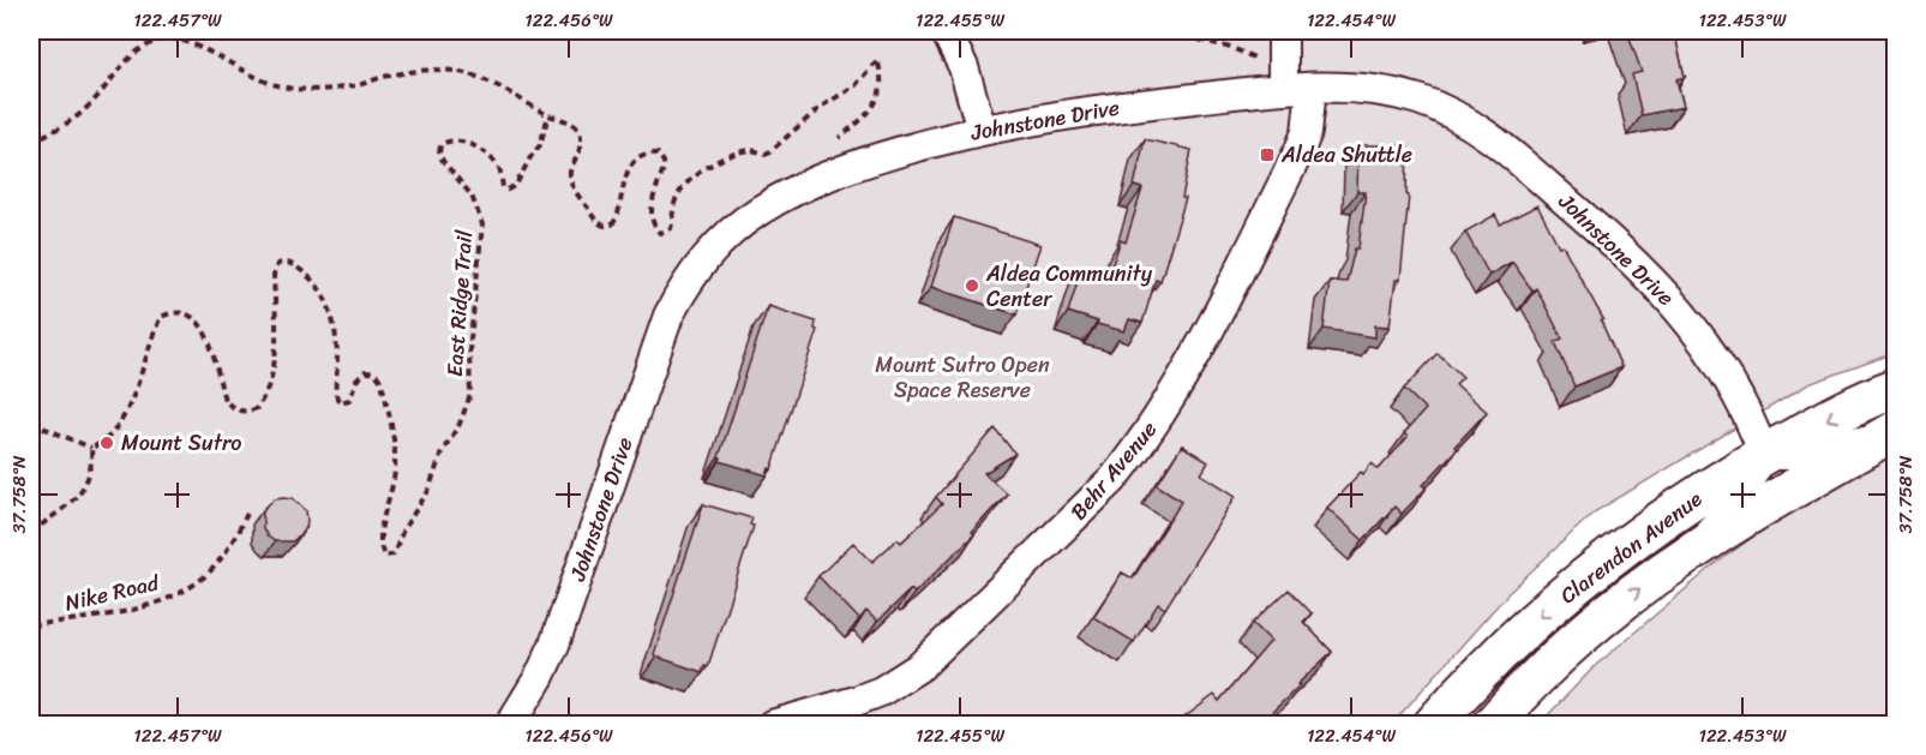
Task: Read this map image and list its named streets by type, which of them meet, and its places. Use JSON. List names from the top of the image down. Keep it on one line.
{"streets":{"main road":["Clarendon Avenue"],"street":["Johnstone Drive","Behr Avenue"],"path":["East Ridge Trail","Nike Road"]},"crossings":[["Johnstone Drive","Behr Avenue"],["Johnstone Drive","Clarendon Avenue"]],"parks":["Mount Sutro Open Space Reserve"],"places":{"transit":["Aldea Shuttle"],"other":["Aldea Community Center","Mount Sutro"]},"coordinates":["122.457°W","122.456°W","122.455°W","122.454°W","122.453°W","37.758°N"]}
